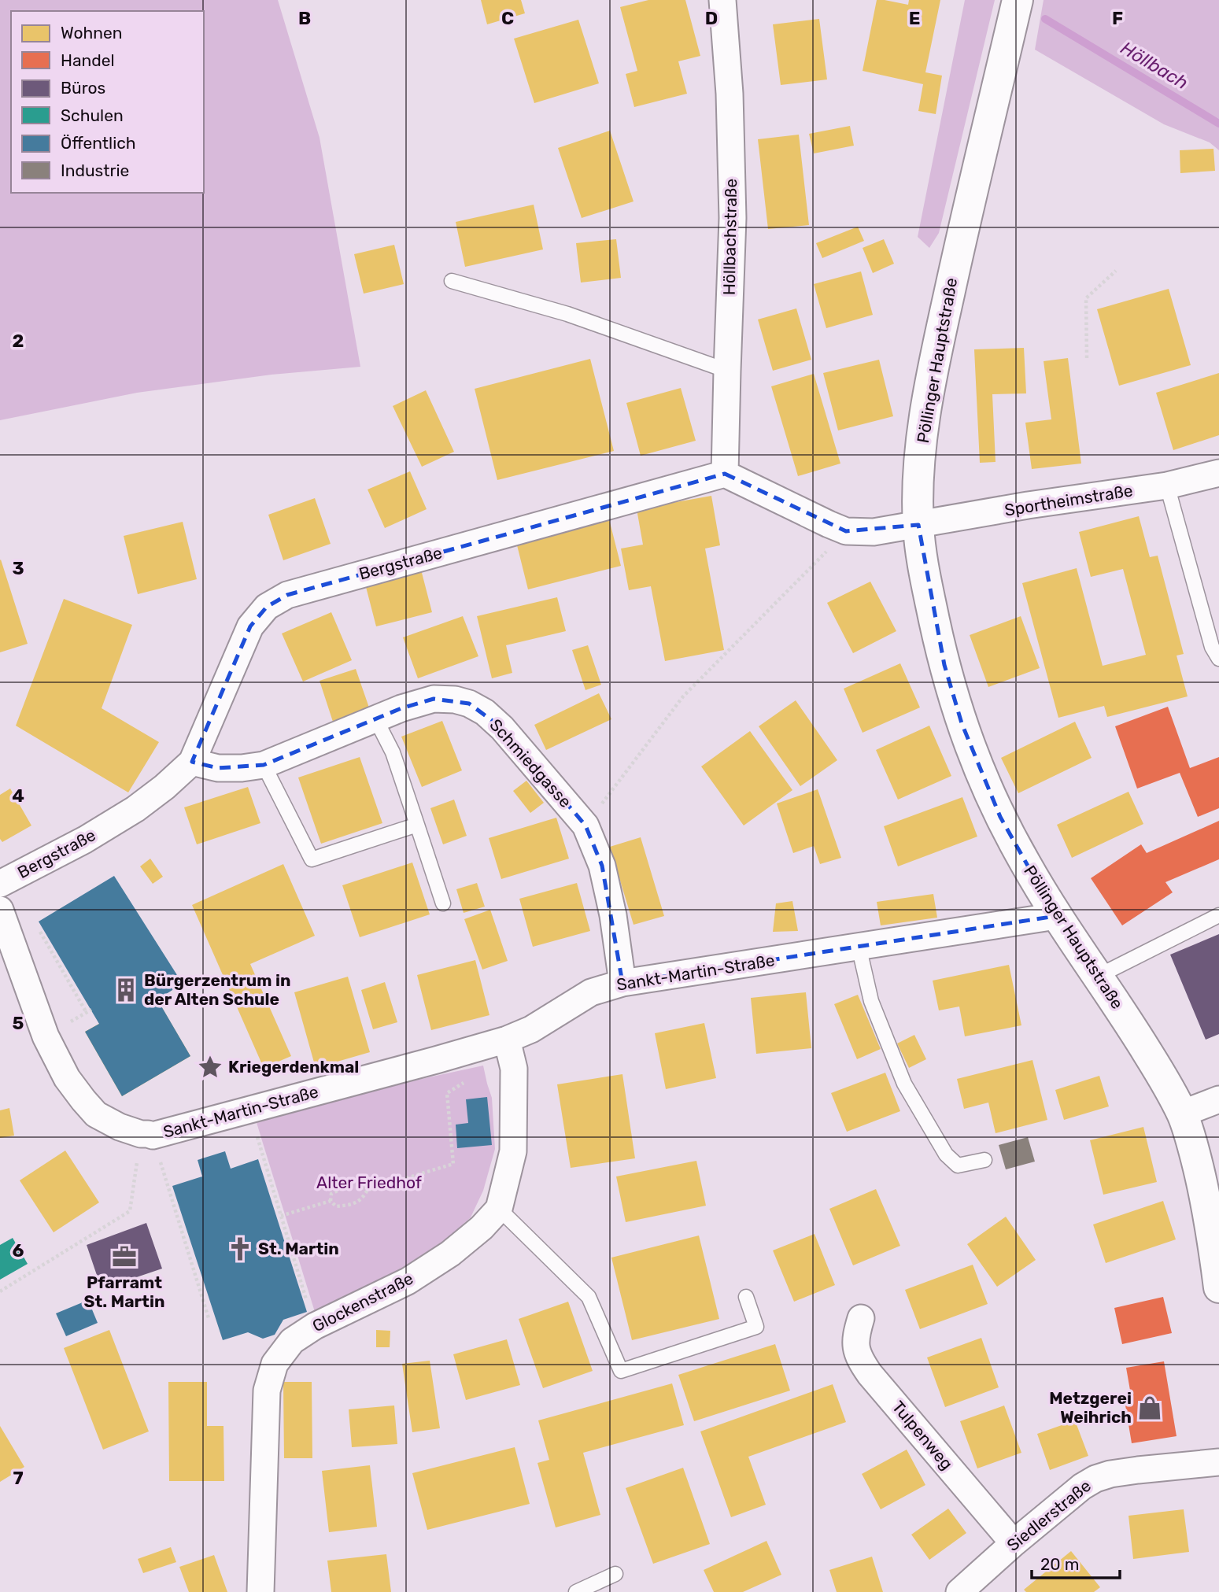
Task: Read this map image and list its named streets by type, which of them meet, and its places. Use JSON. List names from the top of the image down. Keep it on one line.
{"streets":{"street":["Höllbachstraße","Pöllinger Hauptstraße","Sportheimstraße","Bergstraße","Schmiedgasse","Sankt-Martin-Straße","Glockenstraße","Tulpenweg","Siedlerstraße"]},"crossings":[["Höllbachstraße","Bergstraße"],["Pöllinger Hauptstraße","Sportheimstraße"],["Pöllinger Hauptstraße","Sankt-Martin-Straße"],["Bergstraße","Schmiedgasse"],["Schmiedgasse","Sankt-Martin-Straße"],["Sankt-Martin-Straße","Glockenstraße"],["Tulpenweg","Siedlerstraße"]],"water":["Höllbach"],"parks":["Alter Friedhof"],"places":{"building":["Bürgerzentrum in der Alten Schule"],"place":["Kriegerdenkmal"],"church":["St. Martin"],"office":["Pfarramt St. Martin"],"shop":["Metzgerei Weihrich"]},"legend":["Wohnen","Handel","Büros","Schulen","Öffentlich","Industrie"],"scale_bar":"20 m","grid":{"columns":["B","C","D","E","F"],"rows":["2","3","4","5","6","7"]}}
